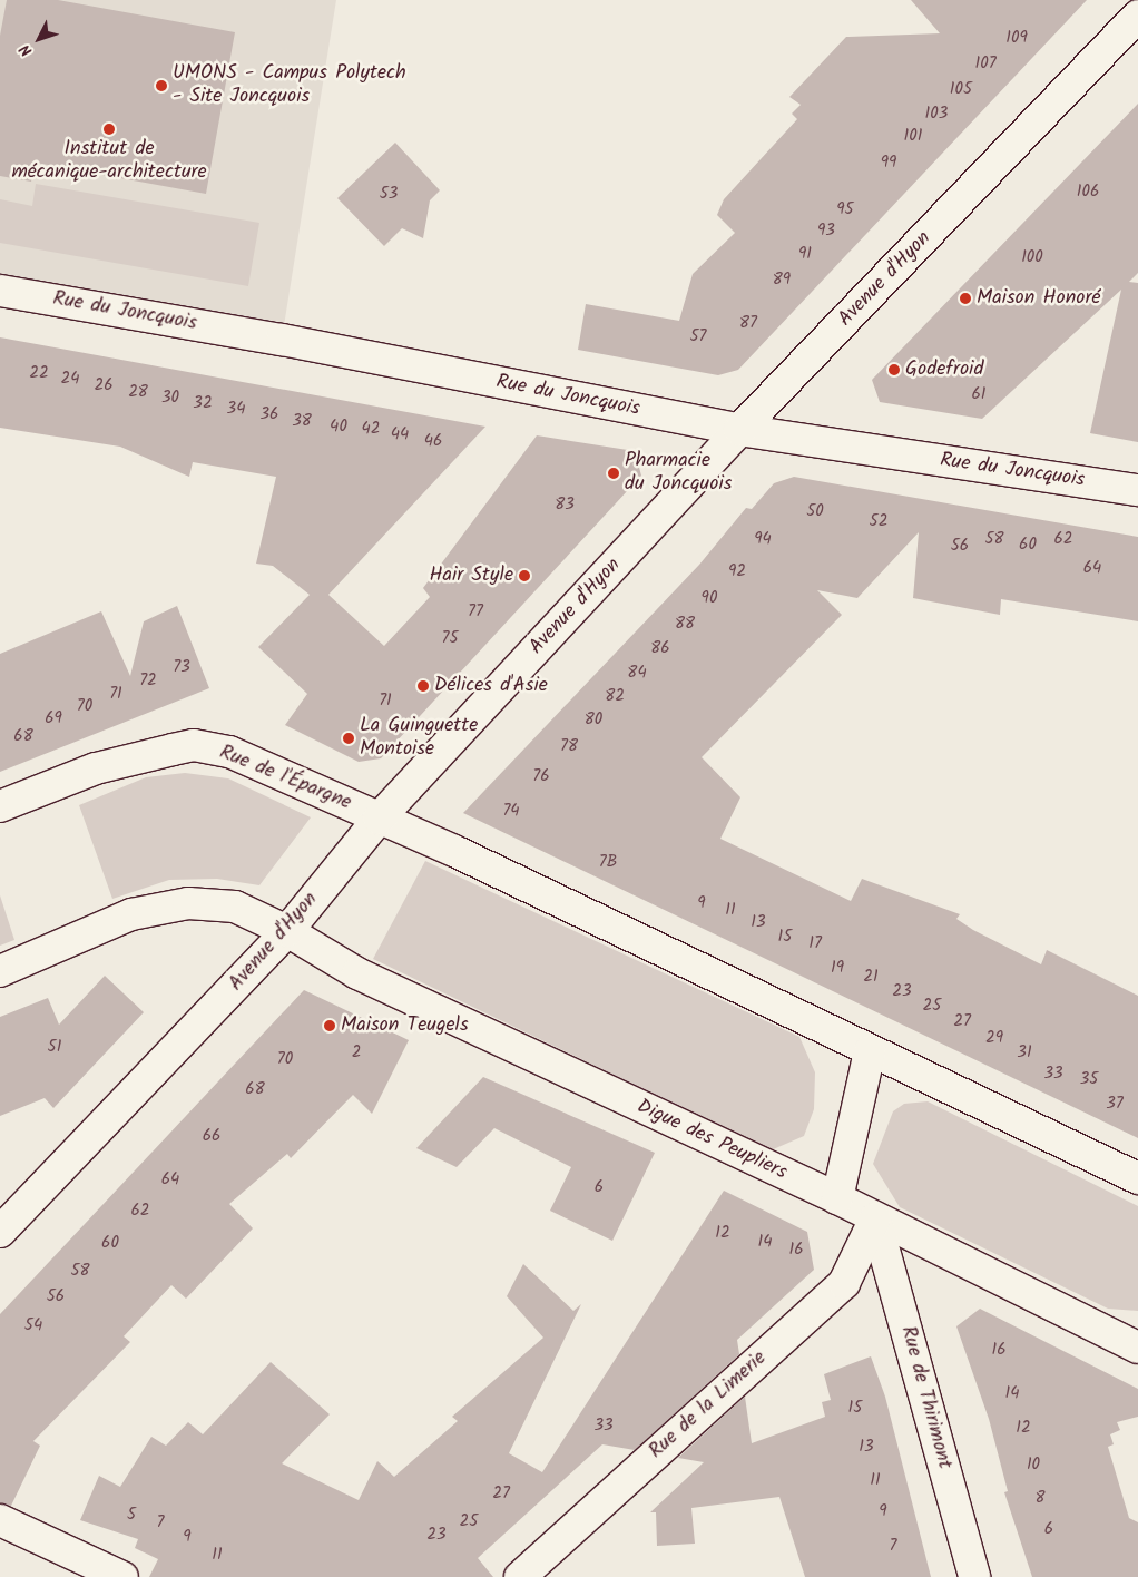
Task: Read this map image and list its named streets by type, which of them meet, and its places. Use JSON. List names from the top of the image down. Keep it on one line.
{"streets":{"street":["Avenue d'Hyon","Rue du Joncquois","Rue de l'Épargne","Digue des Peupliers","Rue de Thirimont","Rue de la Limerie"]},"crossings":[["Avenue d'Hyon","Rue du Joncquois"],["Avenue d'Hyon","Rue de l'Épargne"],["Avenue d'Hyon","Digue des Peupliers"],["Digue des Peupliers","Rue de Thirimont"],["Digue des Peupliers","Rue de la Limerie"],["Rue de Thirimont","Rue de la Limerie"]],"places":["UMONS - Campus Polytech - Site Joncquois","Institut de mécanique-architecture","Maison Honoré","Godefroid","Pharmacie du Joncquois","Hair Style","Délices d'Asie","La Guinguette Montoise","Maison Teugels"],"house_numbers":["109","107","105","103","101","99","106","53","95","93","91","100","89","87","57","22","24","26","28","61","30","32","34","36","38","40","42","44","46","83","50","52","94","58","62","60","56","64","92","90","77","88","75","86","73","84","72","71","82","71","70","69","80","68","78","76","74","7B","9","11","13","15","17","19","21","23","25","27","29","51","2","31","70","33","35","68","37","66","64","6","62","12","14","60","16","58","56","54","16","14","15","33","12","13","10","11","27","8","9","5","25","7","6","23","9","7","11"],"north":"bottom left"}
